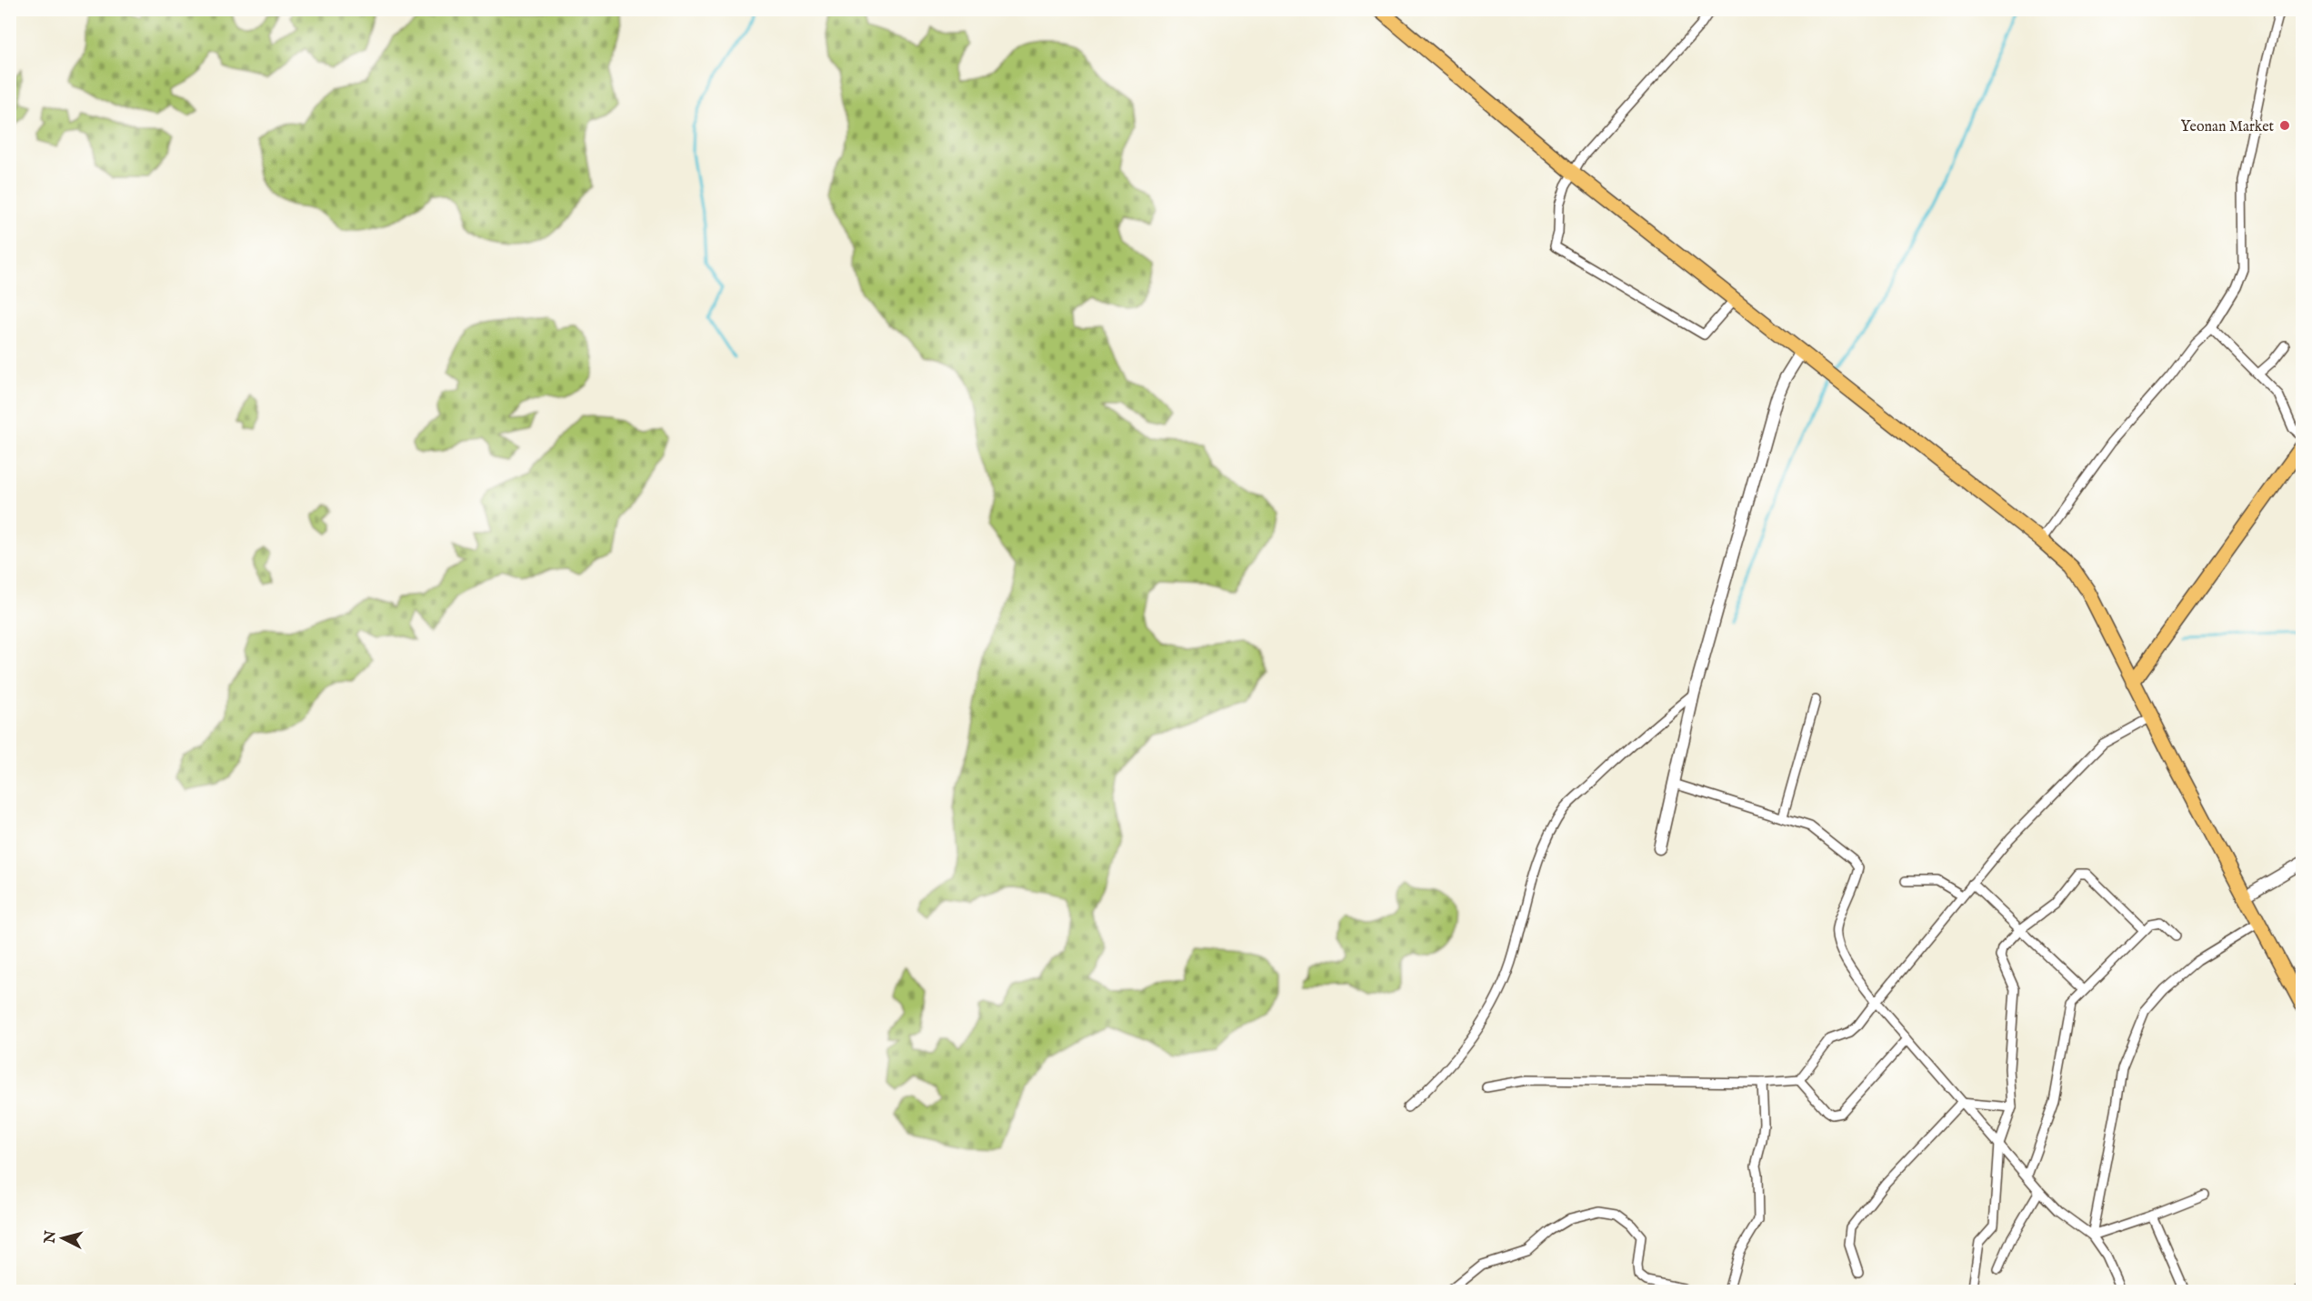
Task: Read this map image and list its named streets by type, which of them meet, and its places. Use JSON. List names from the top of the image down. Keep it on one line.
{"places":["Yeonan Market"],"north":"left"}
